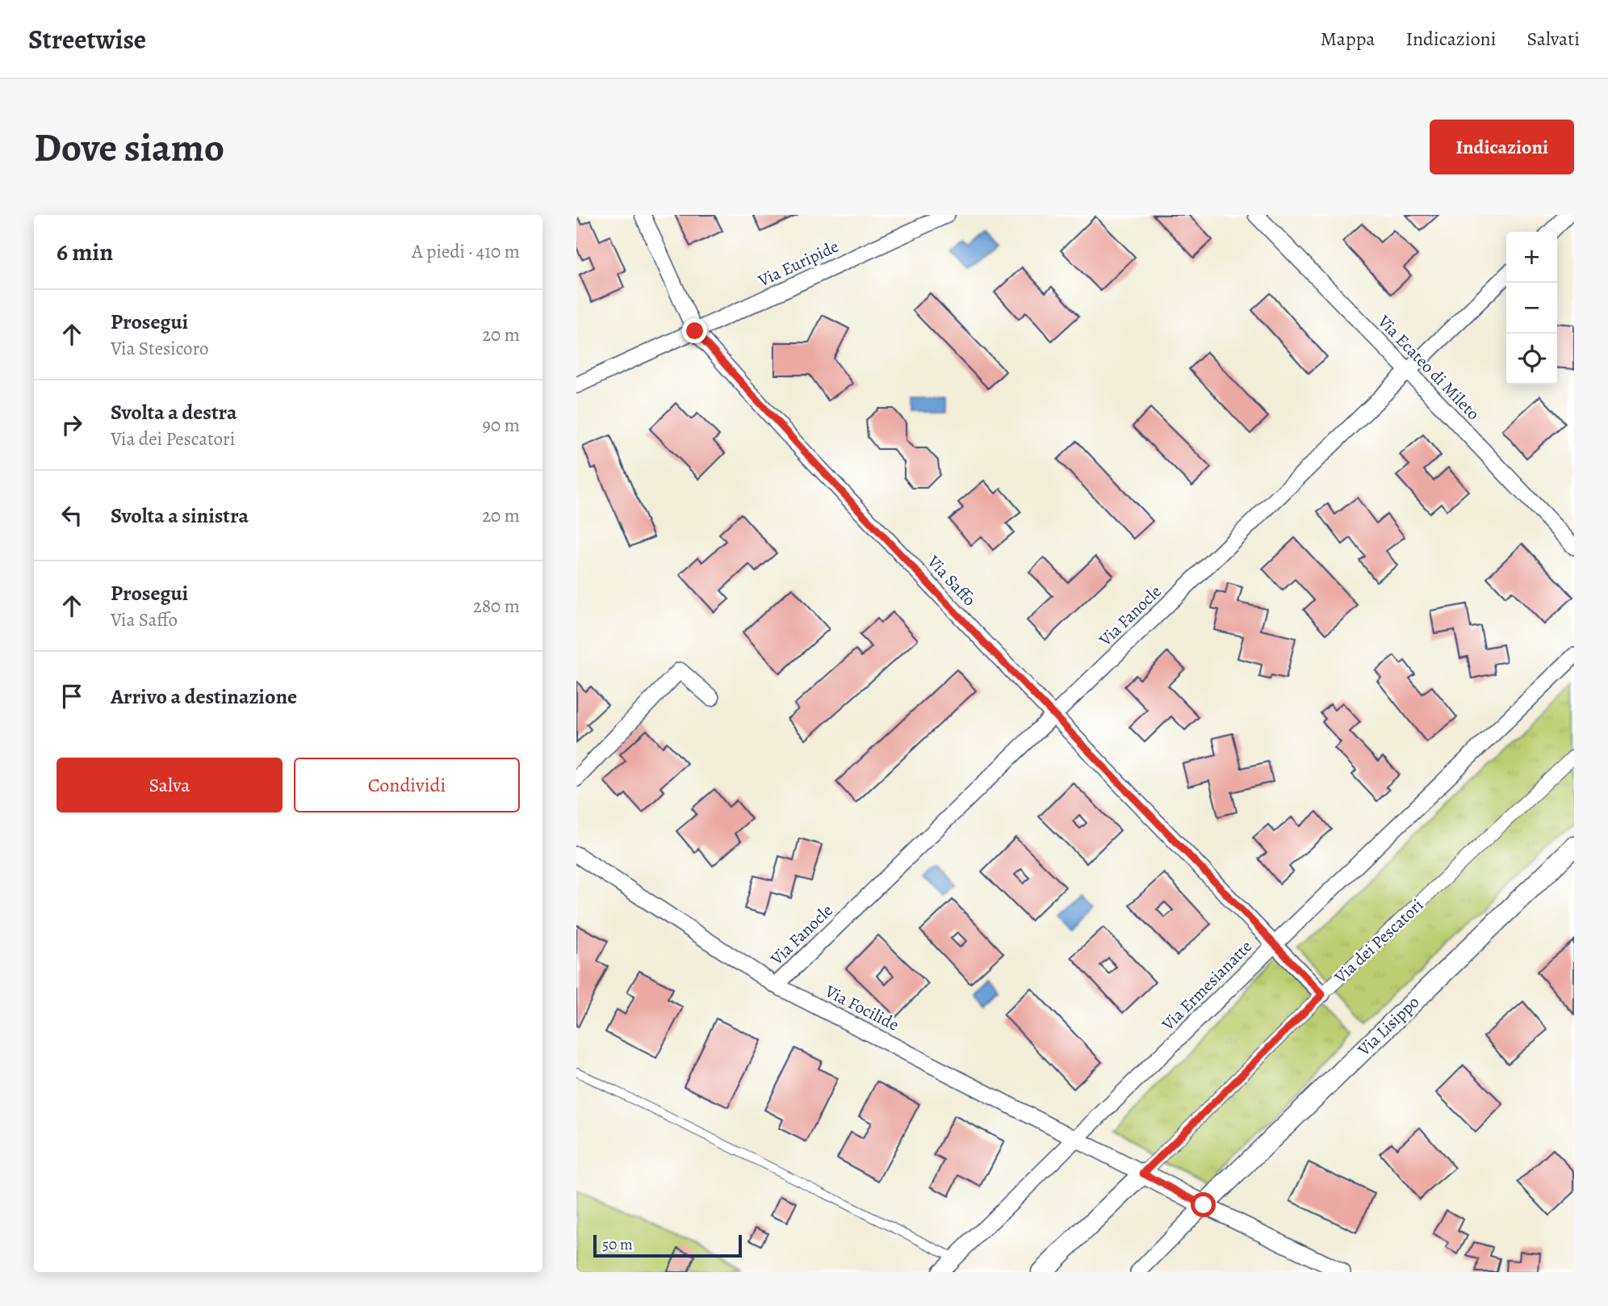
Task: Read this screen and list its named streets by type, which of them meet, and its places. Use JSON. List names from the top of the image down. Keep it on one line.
{"streets":{"street":["Via Euripide","Via Ecateo di Mileto","Via Saffo","Via Fanocle","Via dei Pescatori","Via Ermesianatte","Via Focilide","Via Lisippo"]},"crossings":[["Via Euripide","Via Saffo"],["Via Ecateo di Mileto","Via Fanocle"],["Via Saffo","Via Fanocle"],["Via Saffo","Via dei Pescatori"],["Via Saffo","Via Ermesianatte"],["Via Fanocle","Via Focilide"],["Via dei Pescatori","Via Focilide"],["Via Ermesianatte","Via Focilide"]],"scale_bar":"50 m","page":{"header":"Streetwise","nav":["Mappa","Indicazioni","Salvati"],"buttons":["Indicazioni",["Salva","Condividi"]],"title":"Dove siamo","heading":["6 min","A piedi · 410 m"],"map_buttons":["+","−"],"list":[["Prosegui","Via Stesicoro","20 m"],["Svolta a destra","Via dei Pescatori","90 m"],["Svolta a sinistra","20 m"],["Prosegui","Via Saffo","280 m"],"Arrivo a destinazione"],"scale":"50 m"}}
